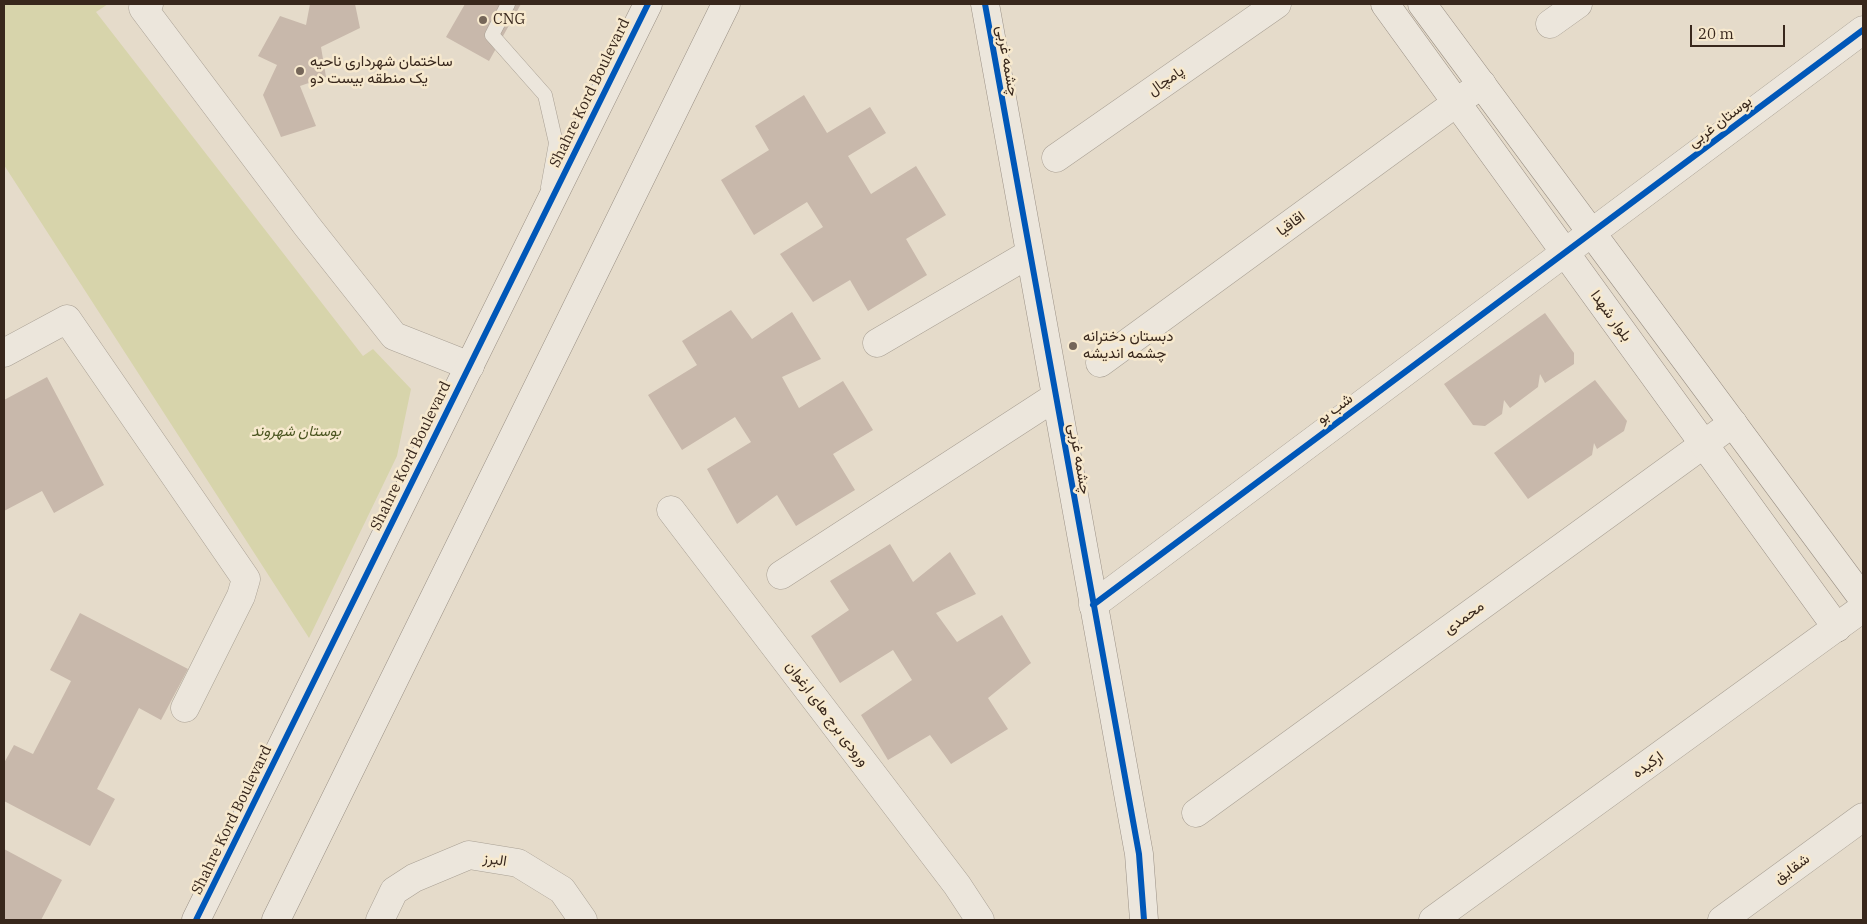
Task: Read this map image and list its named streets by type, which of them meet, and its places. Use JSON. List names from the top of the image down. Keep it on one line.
{"streets":{"street":["چشمه غربی","پامچال","Shahre Kord Boulevard","بوستان غربی","اقاقیا","بلوار شهدا","شب بو","محمدی","ورودی برج های ارغوان","ارکیده","البرز","شقایق"]},"crossings":[["چشمه غربی","شب بو"],["بوستان غربی","شب بو"],["اقاقیا","بلوار شهدا"],["بلوار شهدا","شب بو"],["بلوار شهدا","محمدی"],["بلوار شهدا","ارکیده"]],"parks":["بوستان شهروند"],"places":["CNG","ساختمان شهرداری ناحیه یک منطقه بیست دو","دبستان دخترانه چشمه اندیشه"],"scale_bar":"20 m"}
